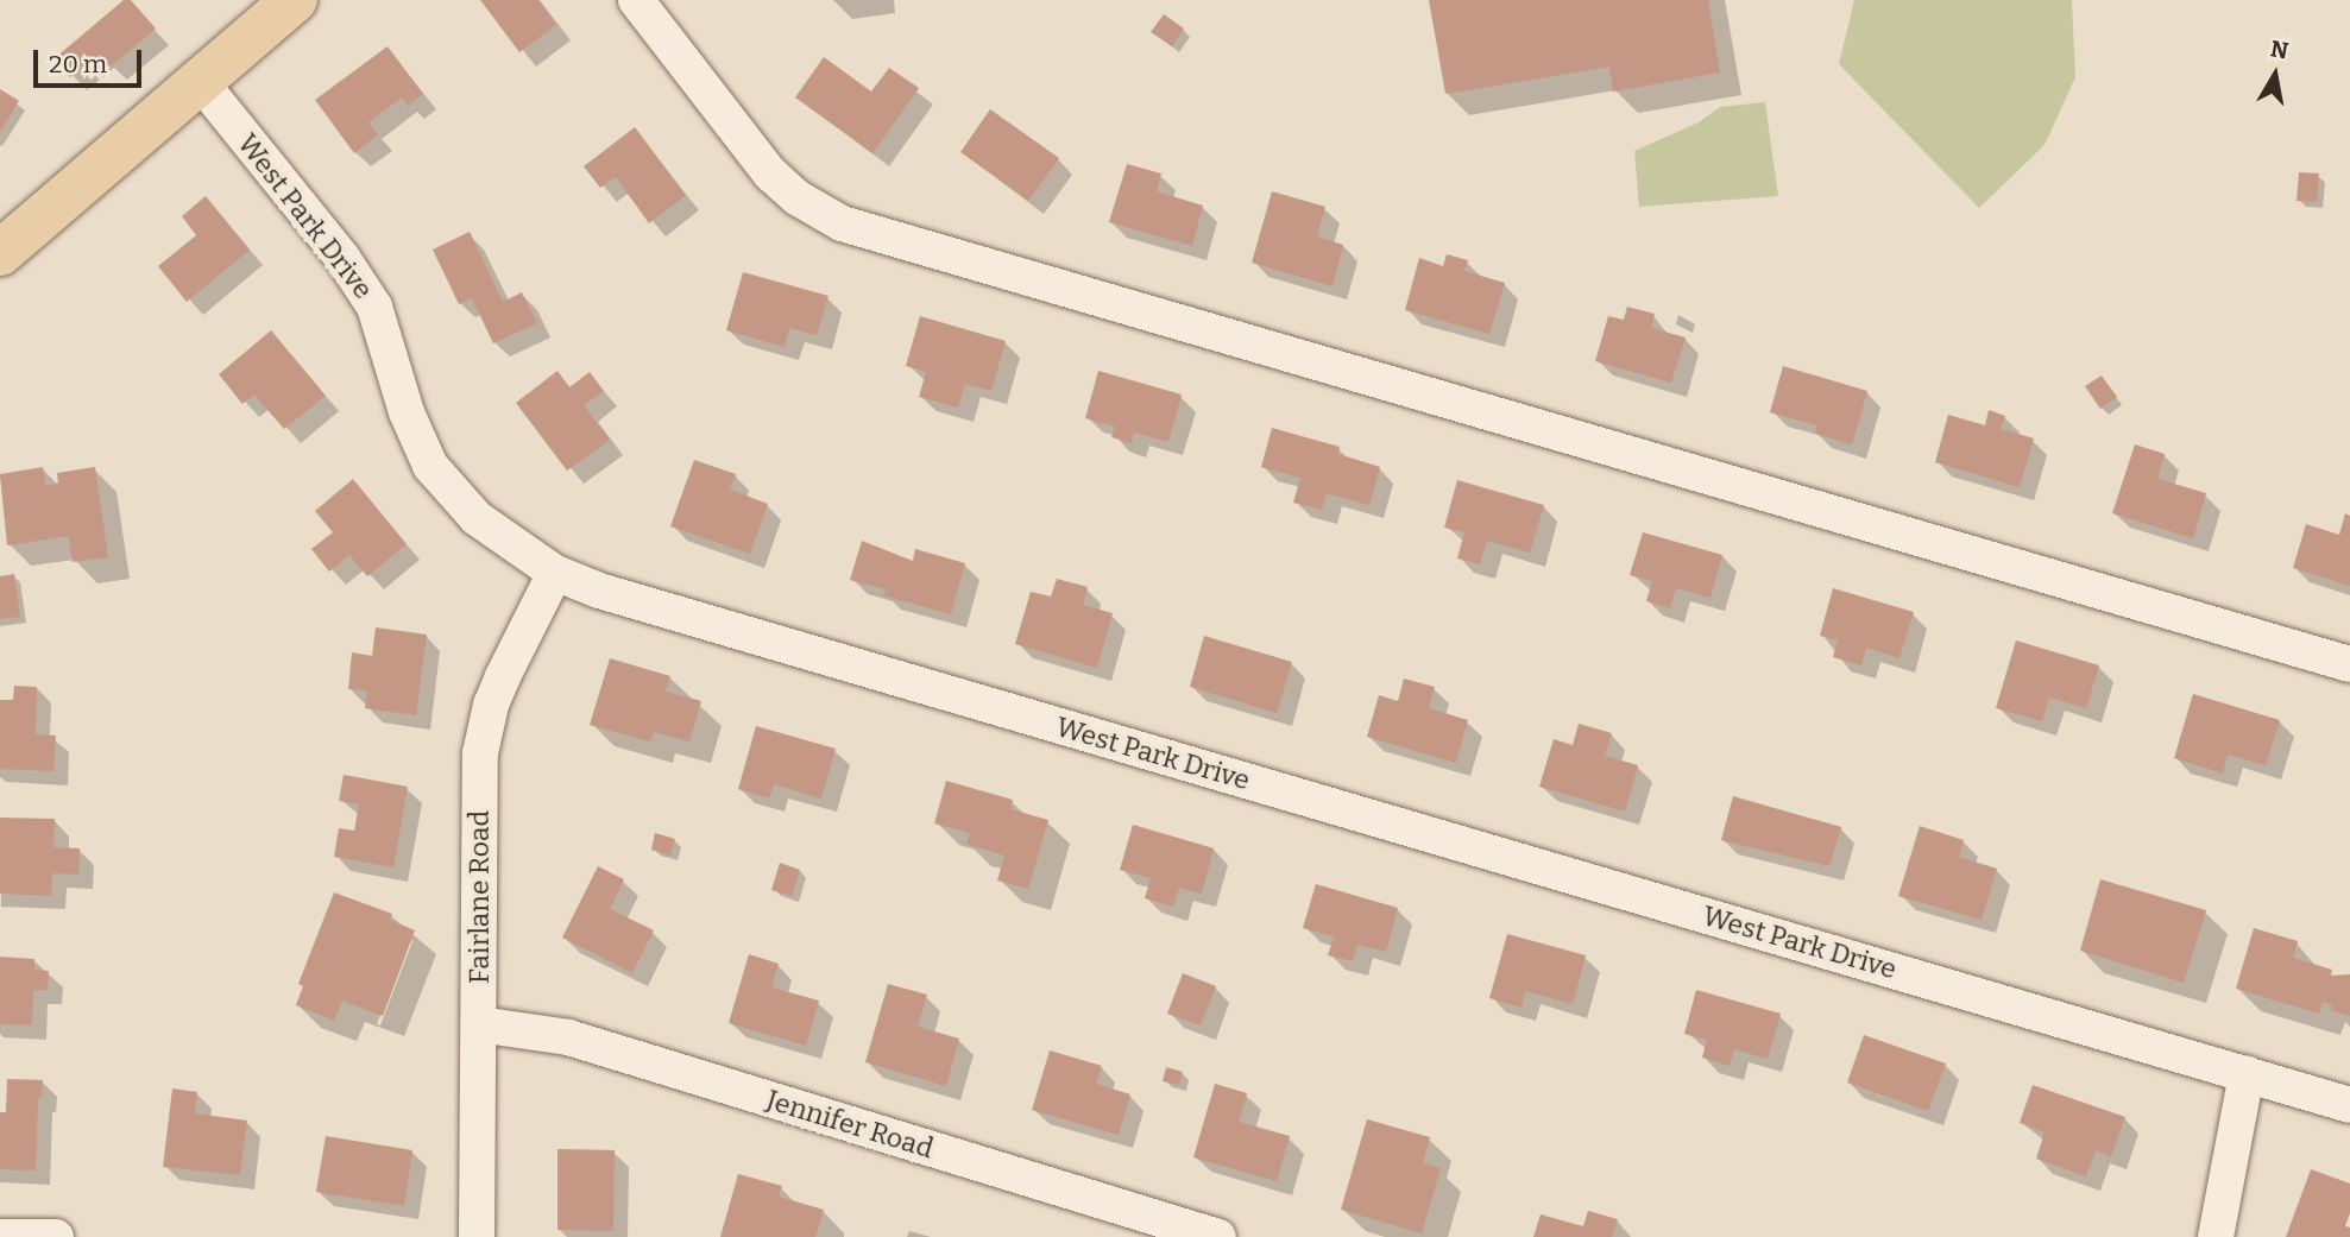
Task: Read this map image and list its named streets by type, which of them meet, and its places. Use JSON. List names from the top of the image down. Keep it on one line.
{"streets":{"street":["West Park Drive","Fairlane Road","Jennifer Road"]},"crossings":[["West Park Drive","Fairlane Road"],["Fairlane Road","Jennifer Road"]],"scale_bar":"20 m","north":"top"}
